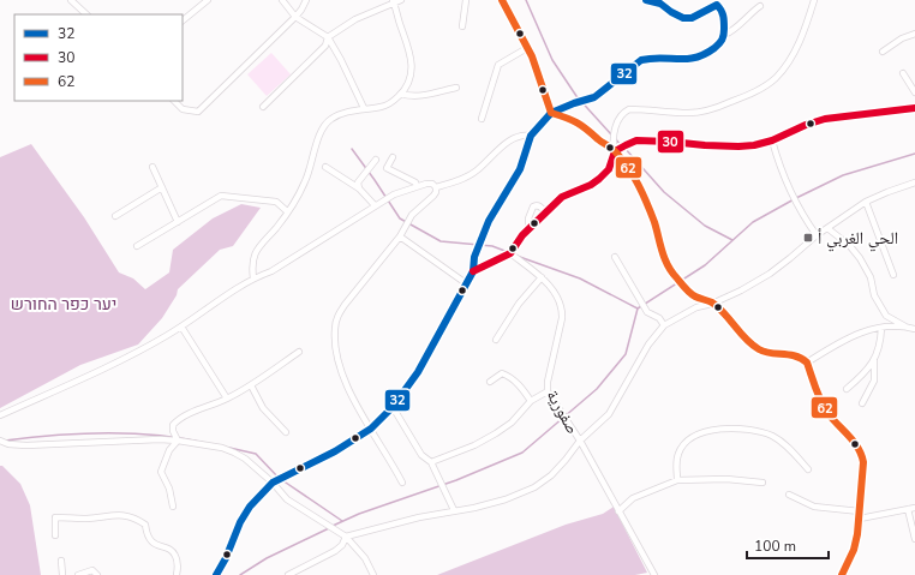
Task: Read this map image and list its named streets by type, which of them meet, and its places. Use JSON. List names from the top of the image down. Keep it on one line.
{"streets":{"street":["صفورية"]},"parks":["יער כפר החורש"],"places":{"transit":["الحي الغربي أ"]},"lines":["transit line 32","transit line 62","transit line 30"],"legend":["32","30","62"],"scale_bar":"100 m"}
